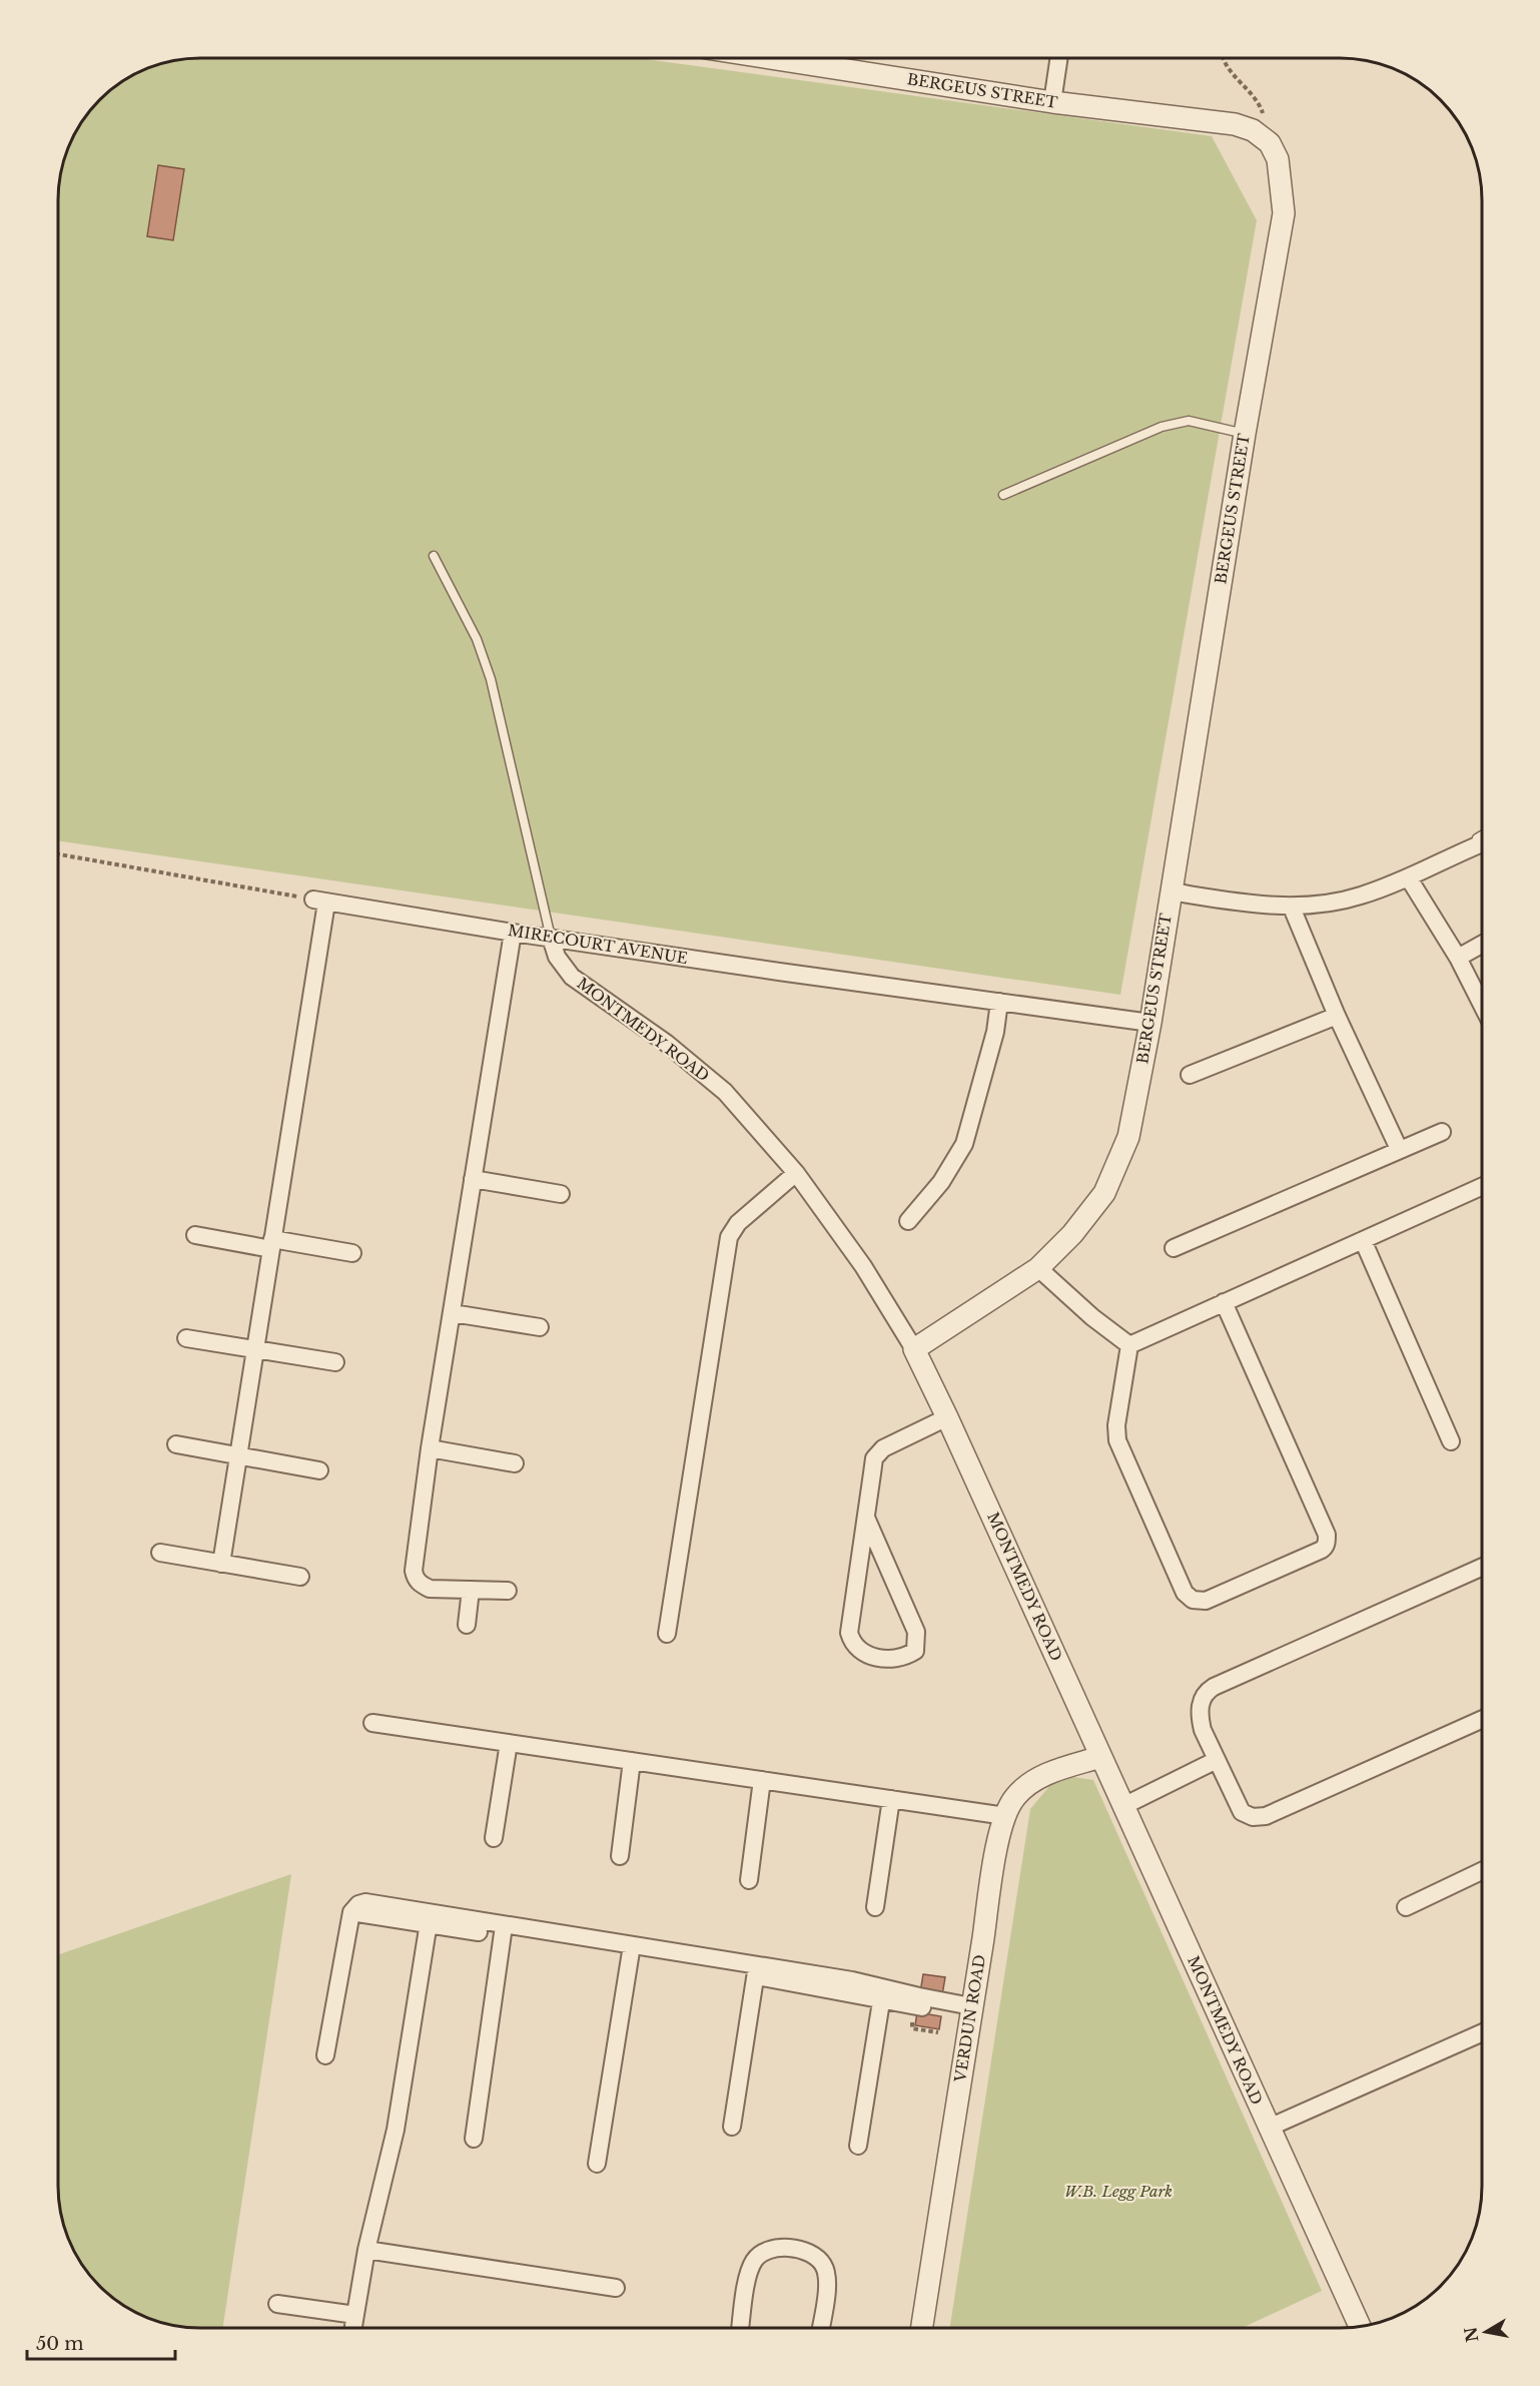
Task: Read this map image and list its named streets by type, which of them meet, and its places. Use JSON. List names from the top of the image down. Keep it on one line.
{"streets":{"street":["BERGEUS STREET","MIRECOURT AVENUE","MONTMEDY ROAD","VERDUN ROAD"]},"crossings":[["BERGEUS STREET","MIRECOURT AVENUE"],["BERGEUS STREET","MONTMEDY ROAD"],["MIRECOURT AVENUE","MONTMEDY ROAD"],["MONTMEDY ROAD","VERDUN ROAD"]],"parks":["W.B. Legg Park"],"scale_bar":"50 m","north":"left"}
